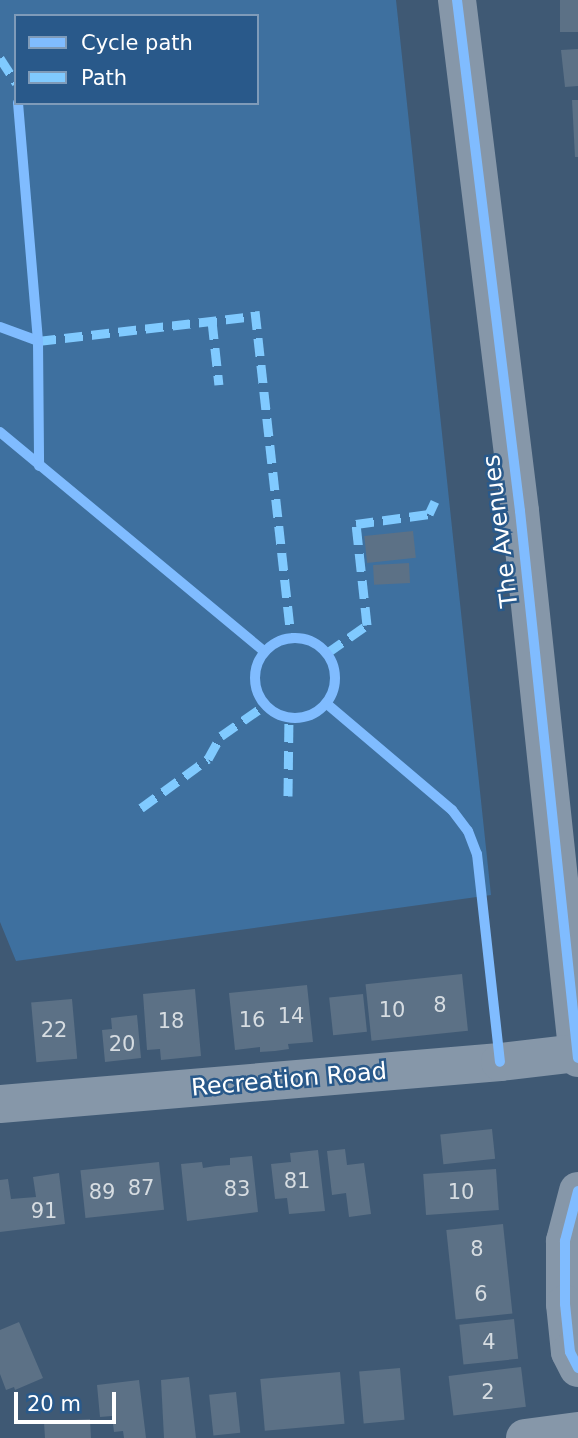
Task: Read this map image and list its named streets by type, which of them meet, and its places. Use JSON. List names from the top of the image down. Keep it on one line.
{"streets":{"street":["The Avenues","Recreation Road"]},"crossings":[["The Avenues","Recreation Road"]],"house_numbers":["8","10","14","16","18","22","20","81","87","83","89","10","91","8","6","4","2"],"legend":["Cycle path","Path"],"scale_bar":"20 m"}
